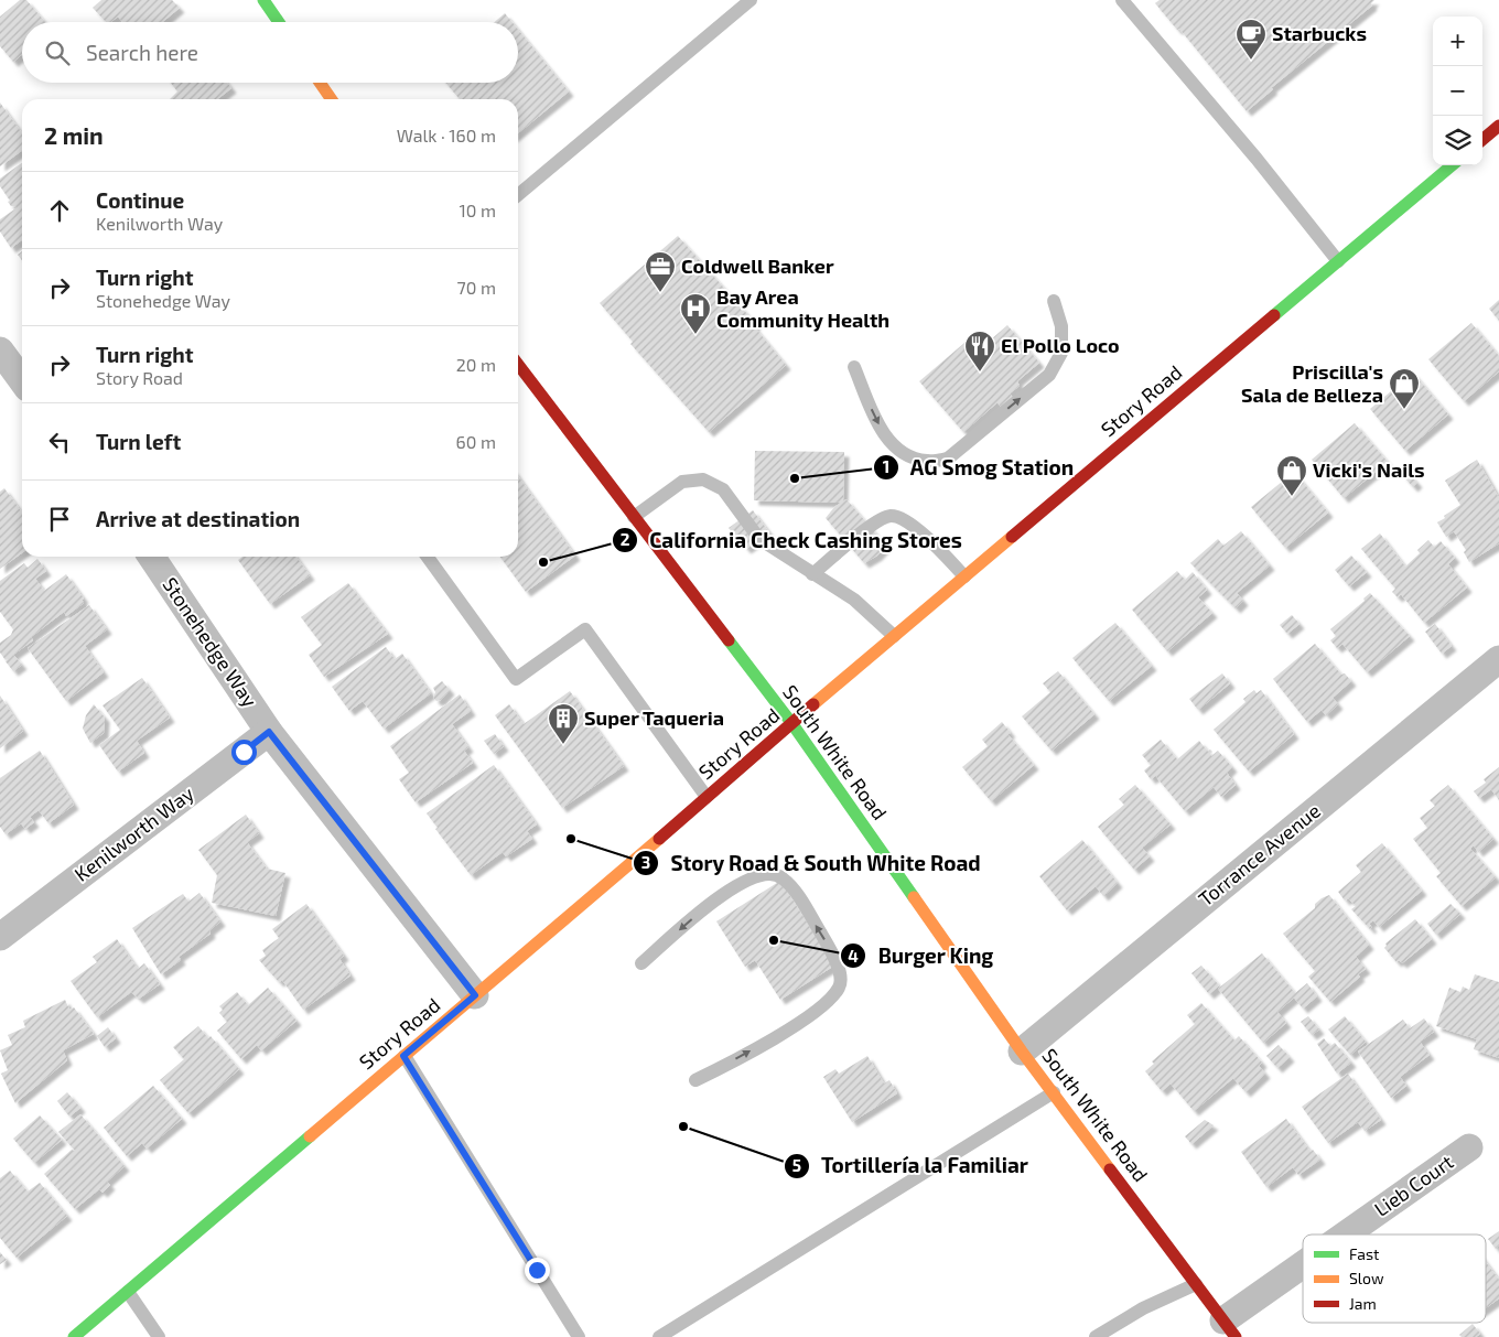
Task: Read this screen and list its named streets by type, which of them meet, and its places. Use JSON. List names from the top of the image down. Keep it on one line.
{"streets":{"main road":["Story Road","South White Road"],"street":["Stonehedge Way","Kenilworth Way","Torrance Avenue","Lieb Court"]},"crossings":[["Story Road","Stonehedge Way"],["Story Road","South White Road"],["Stonehedge Way","Kenilworth Way"],["South White Road","Torrance Avenue"],["South White Road","Lieb Court"]],"places":{"cafe":["Starbucks"],"office":["Coldwell Banker"],"hospital":["Bay Area Community Health"],"restaurant":["El Pollo Loco"],"shop":["Priscilla's Sala de Belleza","Vicki's Nails"],"other":["AG Smog Station","California Check Cashing Stores","Story Road & South White Road","Burger King","Tortillería la Familiar"],"building":["Super Taqueria"]},"legend":["Fast","Slow","Jam"],"page":{"map_buttons":["+","−"],"search":"Search here","heading":["2 min","Walk · 160 m"],"list":[["Continue","Kenilworth Way","10 m"],["Turn right","Stonehedge Way","70 m"],["Turn right","Story Road","20 m"],["Turn left","60 m"],"Arrive at destination"]}}
